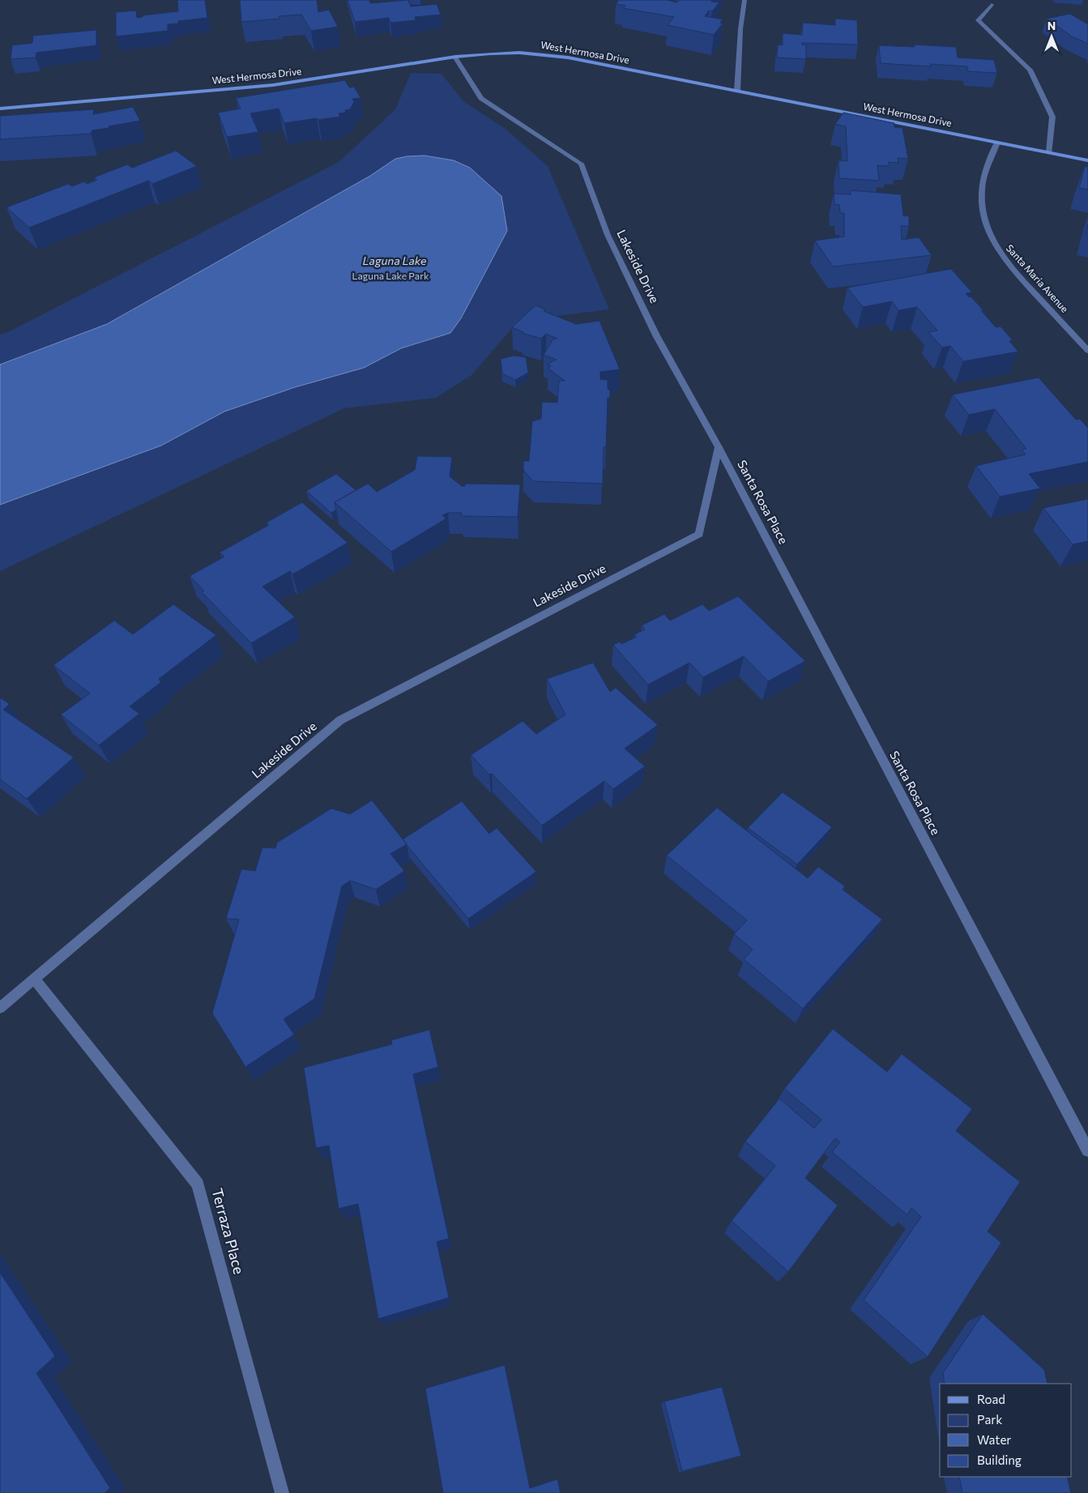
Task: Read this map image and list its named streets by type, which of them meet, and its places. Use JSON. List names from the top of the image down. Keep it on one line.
{"streets":{"street":["West Hermosa Drive","Lakeside Drive","Santa Maria Avenue","Santa Rosa Place","Terraza Place"]},"crossings":[["West Hermosa Drive","Lakeside Drive"],["West Hermosa Drive","Santa Maria Avenue"],["Lakeside Drive","Santa Rosa Place"],["Lakeside Drive","Terraza Place"]],"water":["Laguna Lake"],"parks":["Laguna Lake Park"],"legend":["Road","Park","Water","Building"],"north":"top"}
